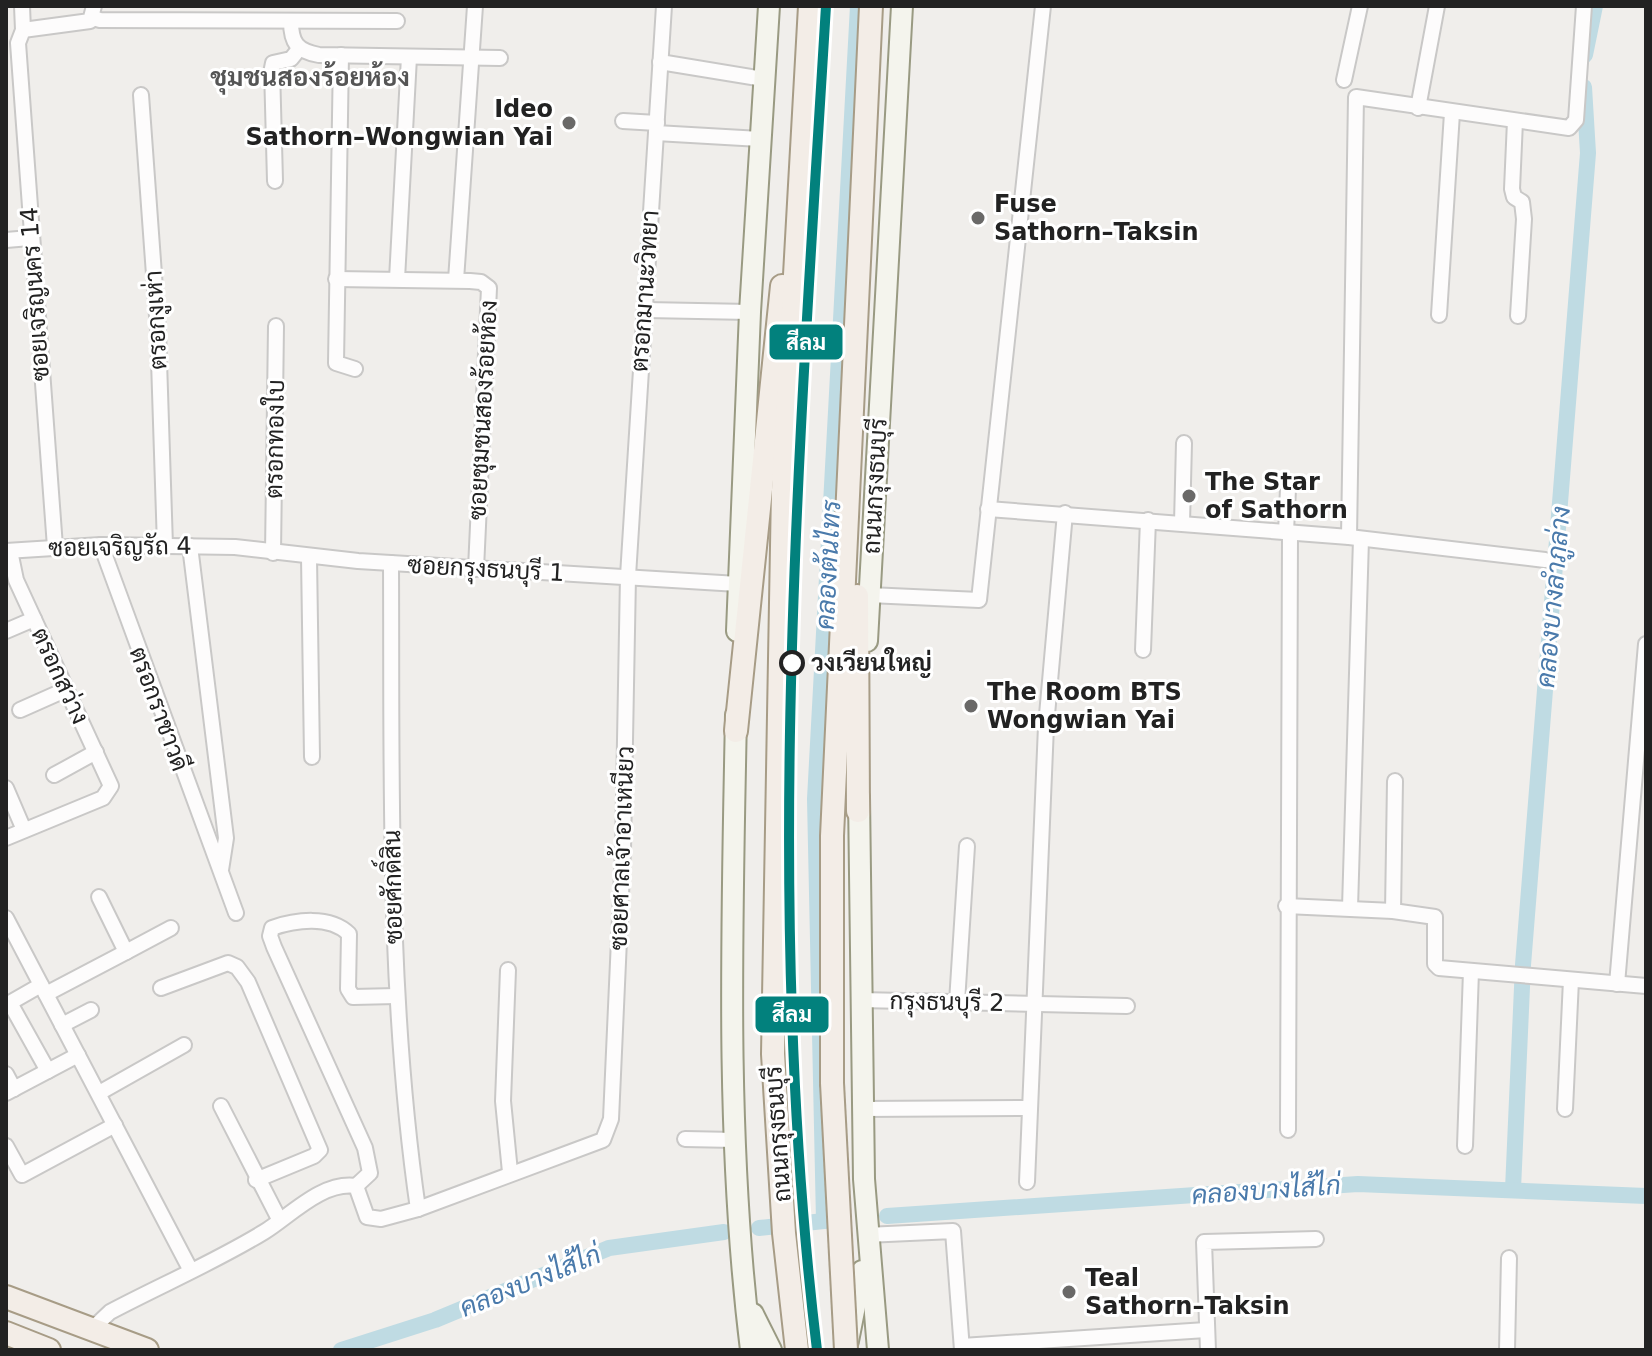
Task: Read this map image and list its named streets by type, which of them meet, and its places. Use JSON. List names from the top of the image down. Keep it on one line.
{"streets":{"main road":["ถนนกรุงธนบุรี"],"street":["ตรอกมานะวิทยา","ซอยเจริญนคร 14","ตรอกงูเห่า","ซอยชุมชนสองร้อยห้อง","ตรอกทองใบ","ซอยเจริญรัถ 4","ซอยกรุงธนบุรี 1","ตรอกสว่าง","ตรอกราชาวดี","ซอยศาลเจ้าอาเหนียว","ซอยศักดิ์สิน","กรุงธนบุรี 2"]},"crossings":[["ตรอกมานะวิทยา","ซอยกรุงธนบุรี 1"],["ตรอกมานะวิทยา","ซอยศาลเจ้าอาเหนียว"],["ซอยเจริญนคร 14","ซอยเจริญรัถ 4"],["ตรอกงูเห่า","ซอยเจริญรัถ 4"],["ซอยชุมชนสองร้อยห้อง","ซอยกรุงธนบุรี 1"],["ตรอกทองใบ","ซอยกรุงธนบุรี 1"],["ถนนกรุงธนบุรี","ซอยกรุงธนบุรี 1"],["ถนนกรุงธนบุรี","กรุงธนบุรี 2"],["ซอยเจริญรัถ 4","ซอยกรุงธนบุรี 1"],["ซอยเจริญรัถ 4","ตรอกสว่าง"],["ซอยเจริญรัถ 4","ตรอกราชาวดี"],["ซอยกรุงธนบุรี 1","ซอยศาลเจ้าอาเหนียว"],["ซอยกรุงธนบุรี 1","ซอยศักดิ์สิน"]],"districts":["ชุมชนสองร้อยห้อง"],"water":["คลองต้นไทร","คลองบางลำภูล่าง","คลองบางไส้ไก่"],"places":["Ideo Sathorn–Wongwian Yai","Fuse Sathorn–Taksin","The Star of Sathorn","วงเวียนใหญ่","The Room BTS Wongwian Yai","Teal Sathorn–Taksin"],"lines":["transit line สีลม"]}
